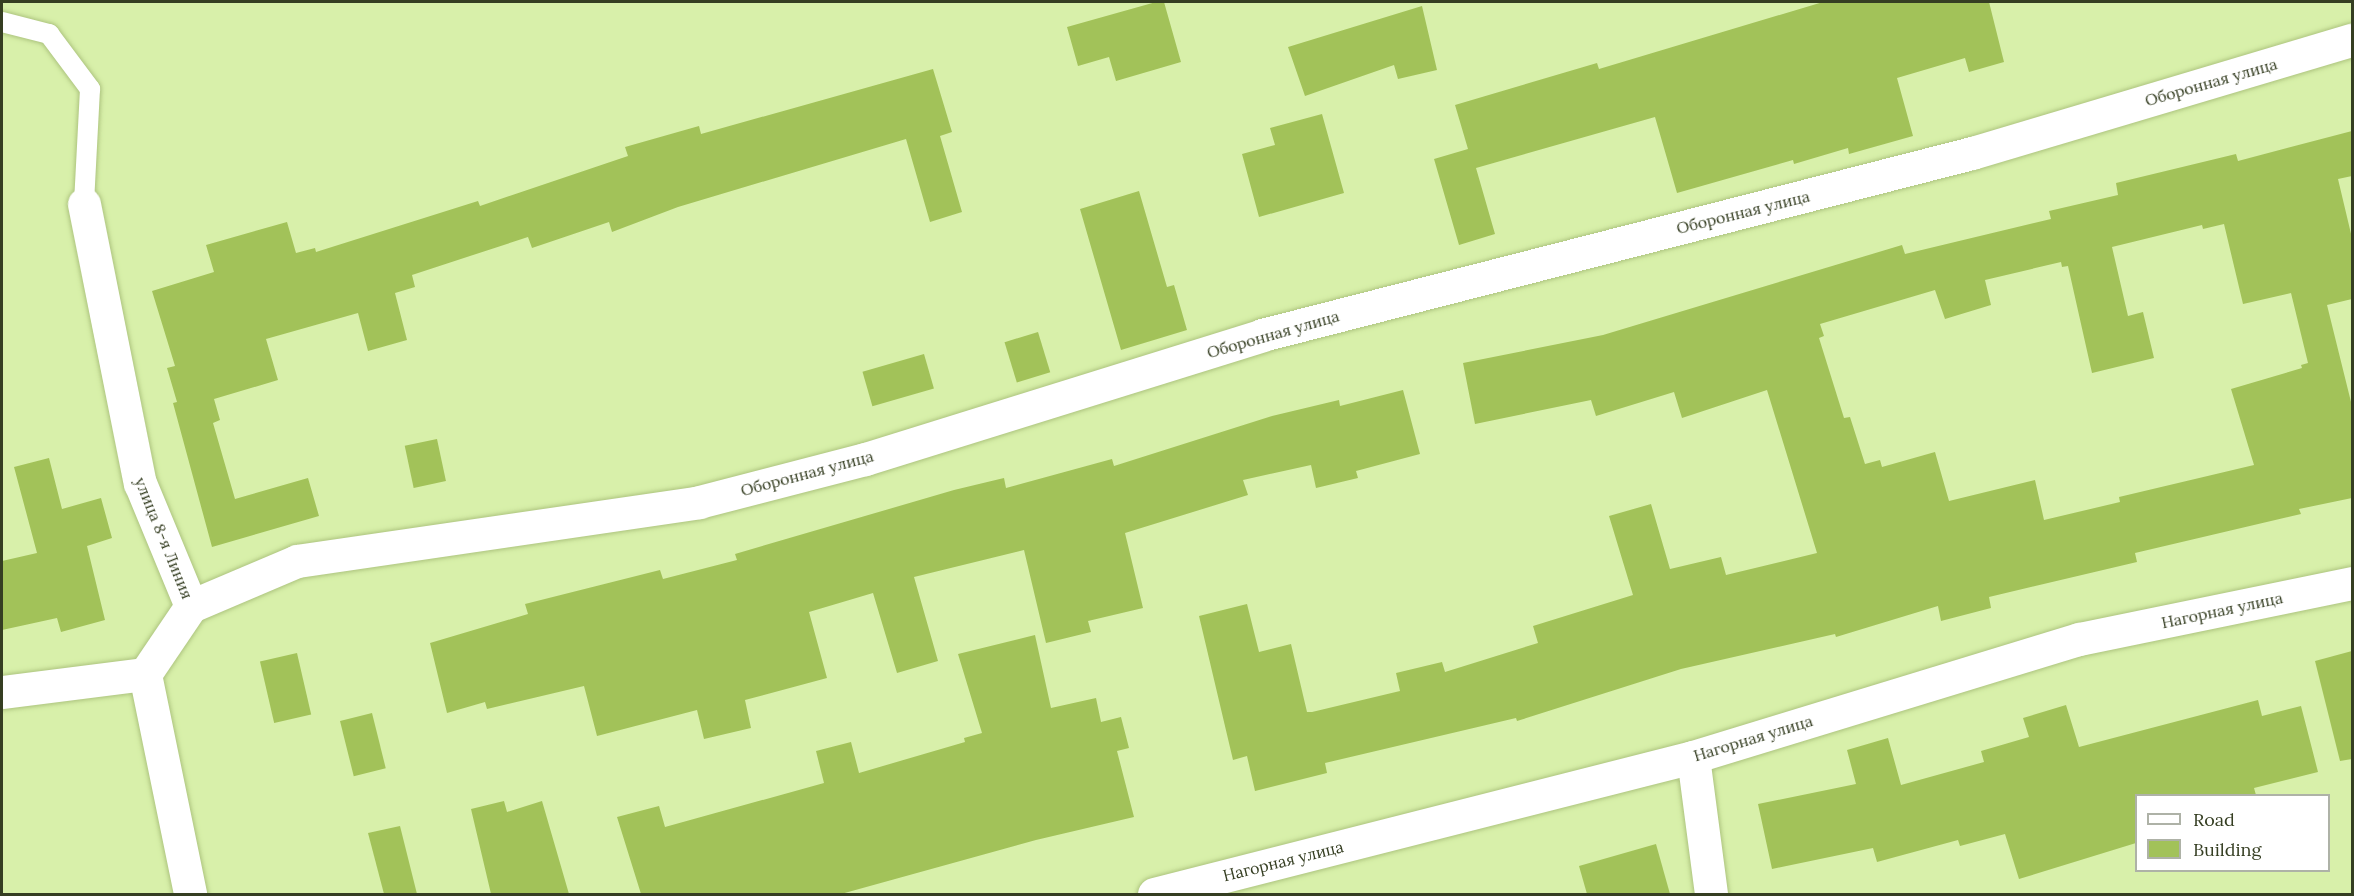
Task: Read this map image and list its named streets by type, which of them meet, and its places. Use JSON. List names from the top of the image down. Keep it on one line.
{"streets":{"street":["Оборонная улица","улица 8-я Линия","Нагорная улица"]},"crossings":[["Оборонная улица","улица 8-я Линия"]],"legend":["Road","Building"]}
